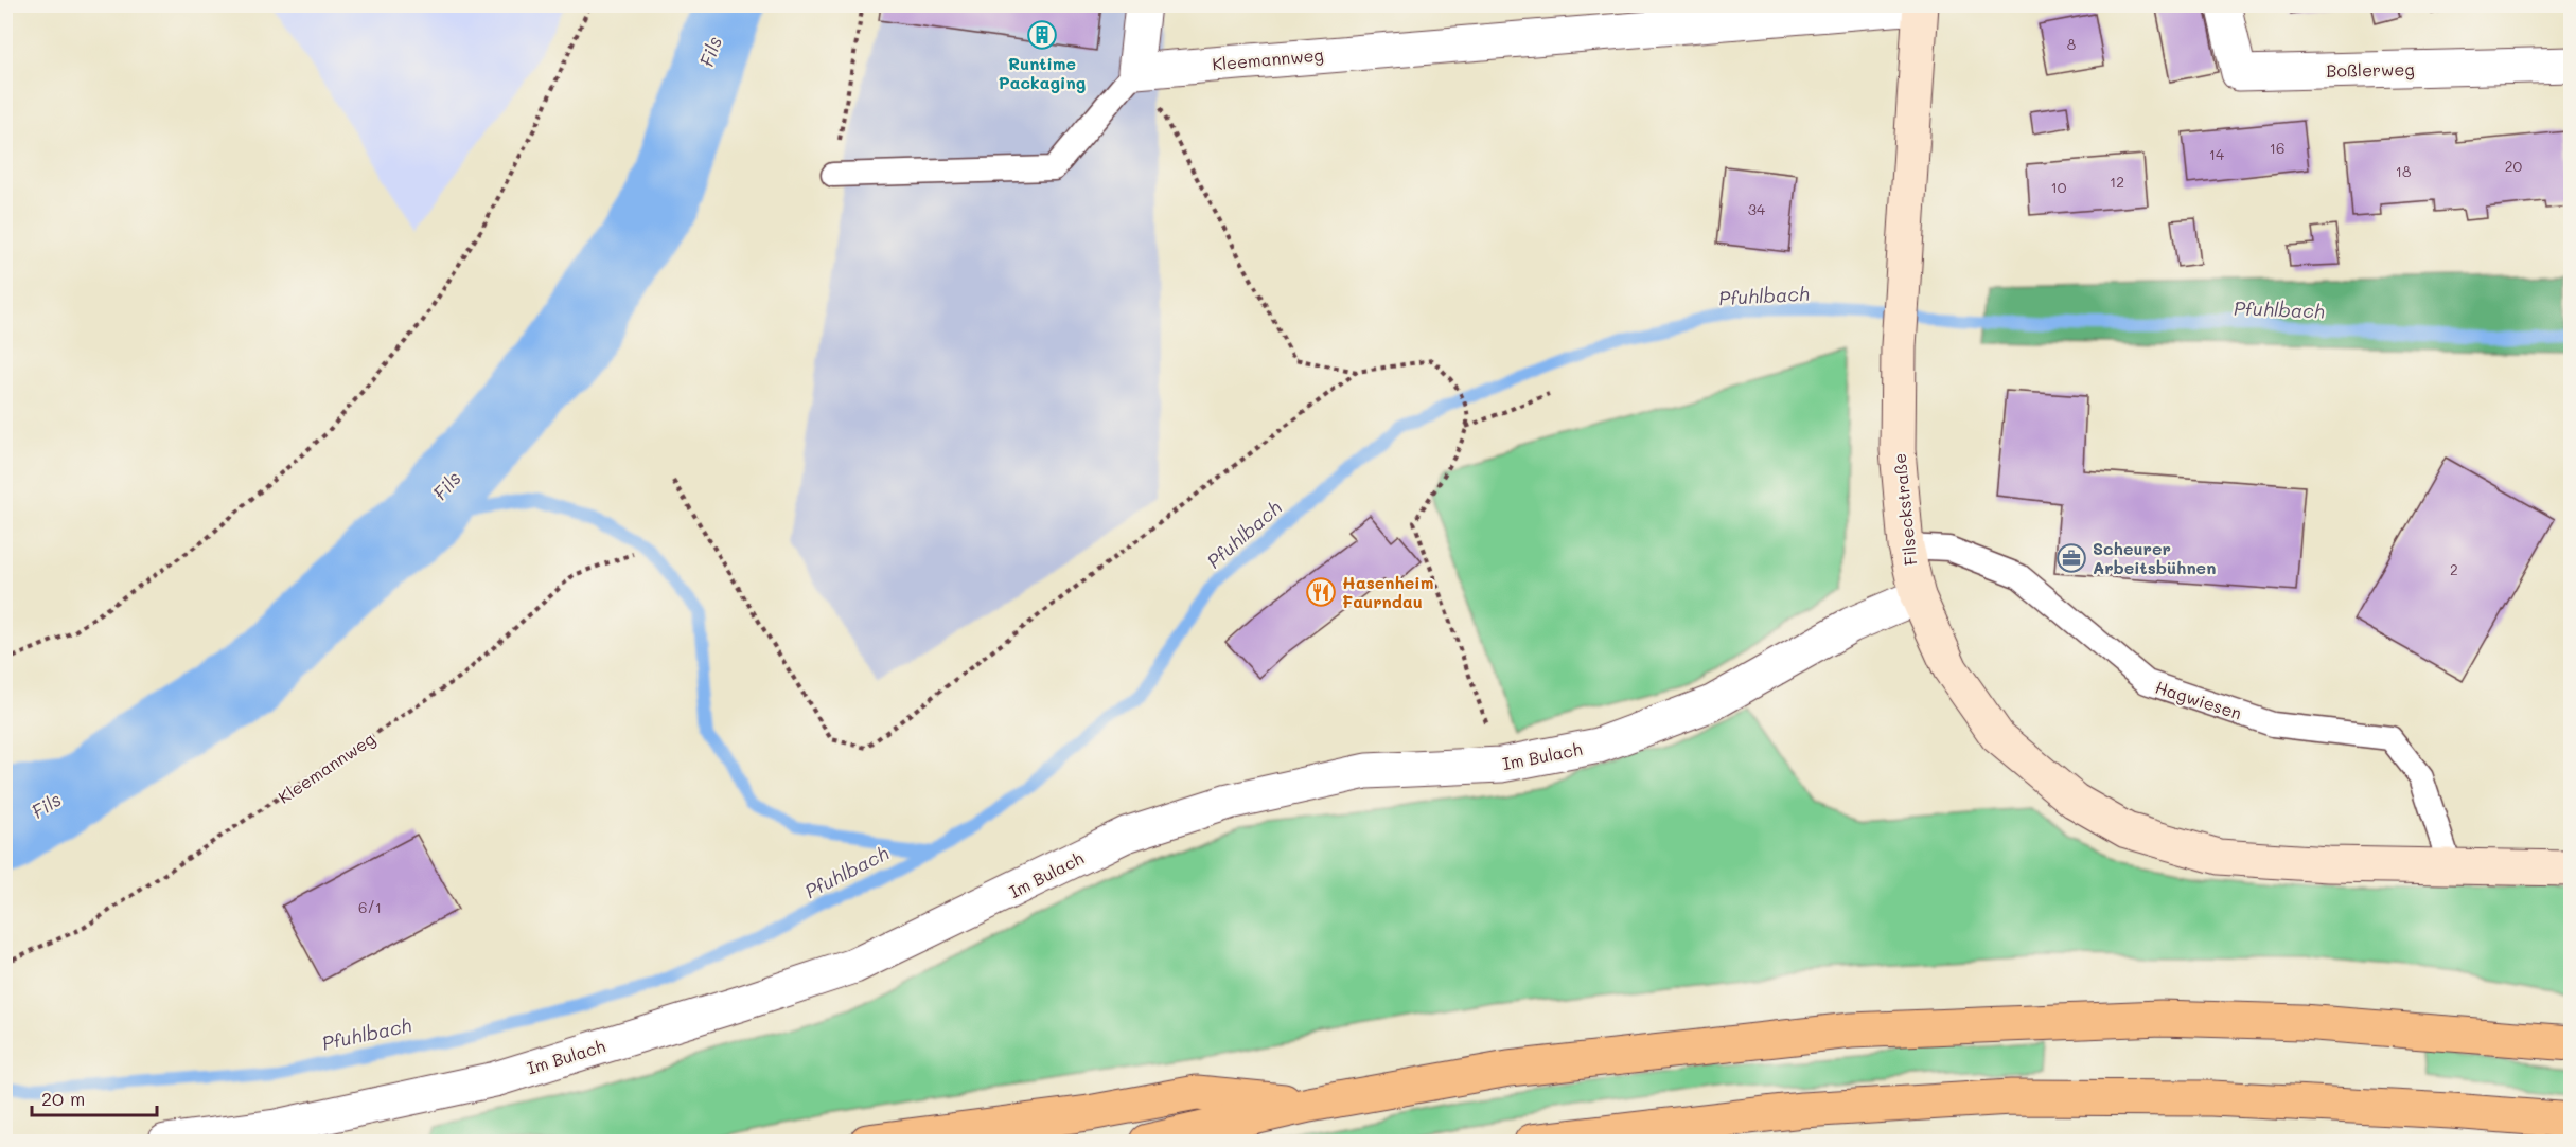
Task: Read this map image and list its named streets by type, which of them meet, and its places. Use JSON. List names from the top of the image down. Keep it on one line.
{"streets":{"street":["Kleemannweg","Boßlerweg","Filseckstraße","Im Bulach"],"lane":["Hagwiesen"]},"crossings":[["Kleemannweg","Filseckstraße"],["Filseckstraße","Hagwiesen"],["Filseckstraße","Im Bulach"]],"water":["Fils","Pfuhlbach"],"places":{"building":["Runtime Packaging"],"office":["Scheurer Arbeitsbühnen"],"restaurant":["Hasenheim Faurndau"]},"house_numbers":["8","16","14","20","18","12","10","34","2","6/1"],"scale_bar":"20 m"}
